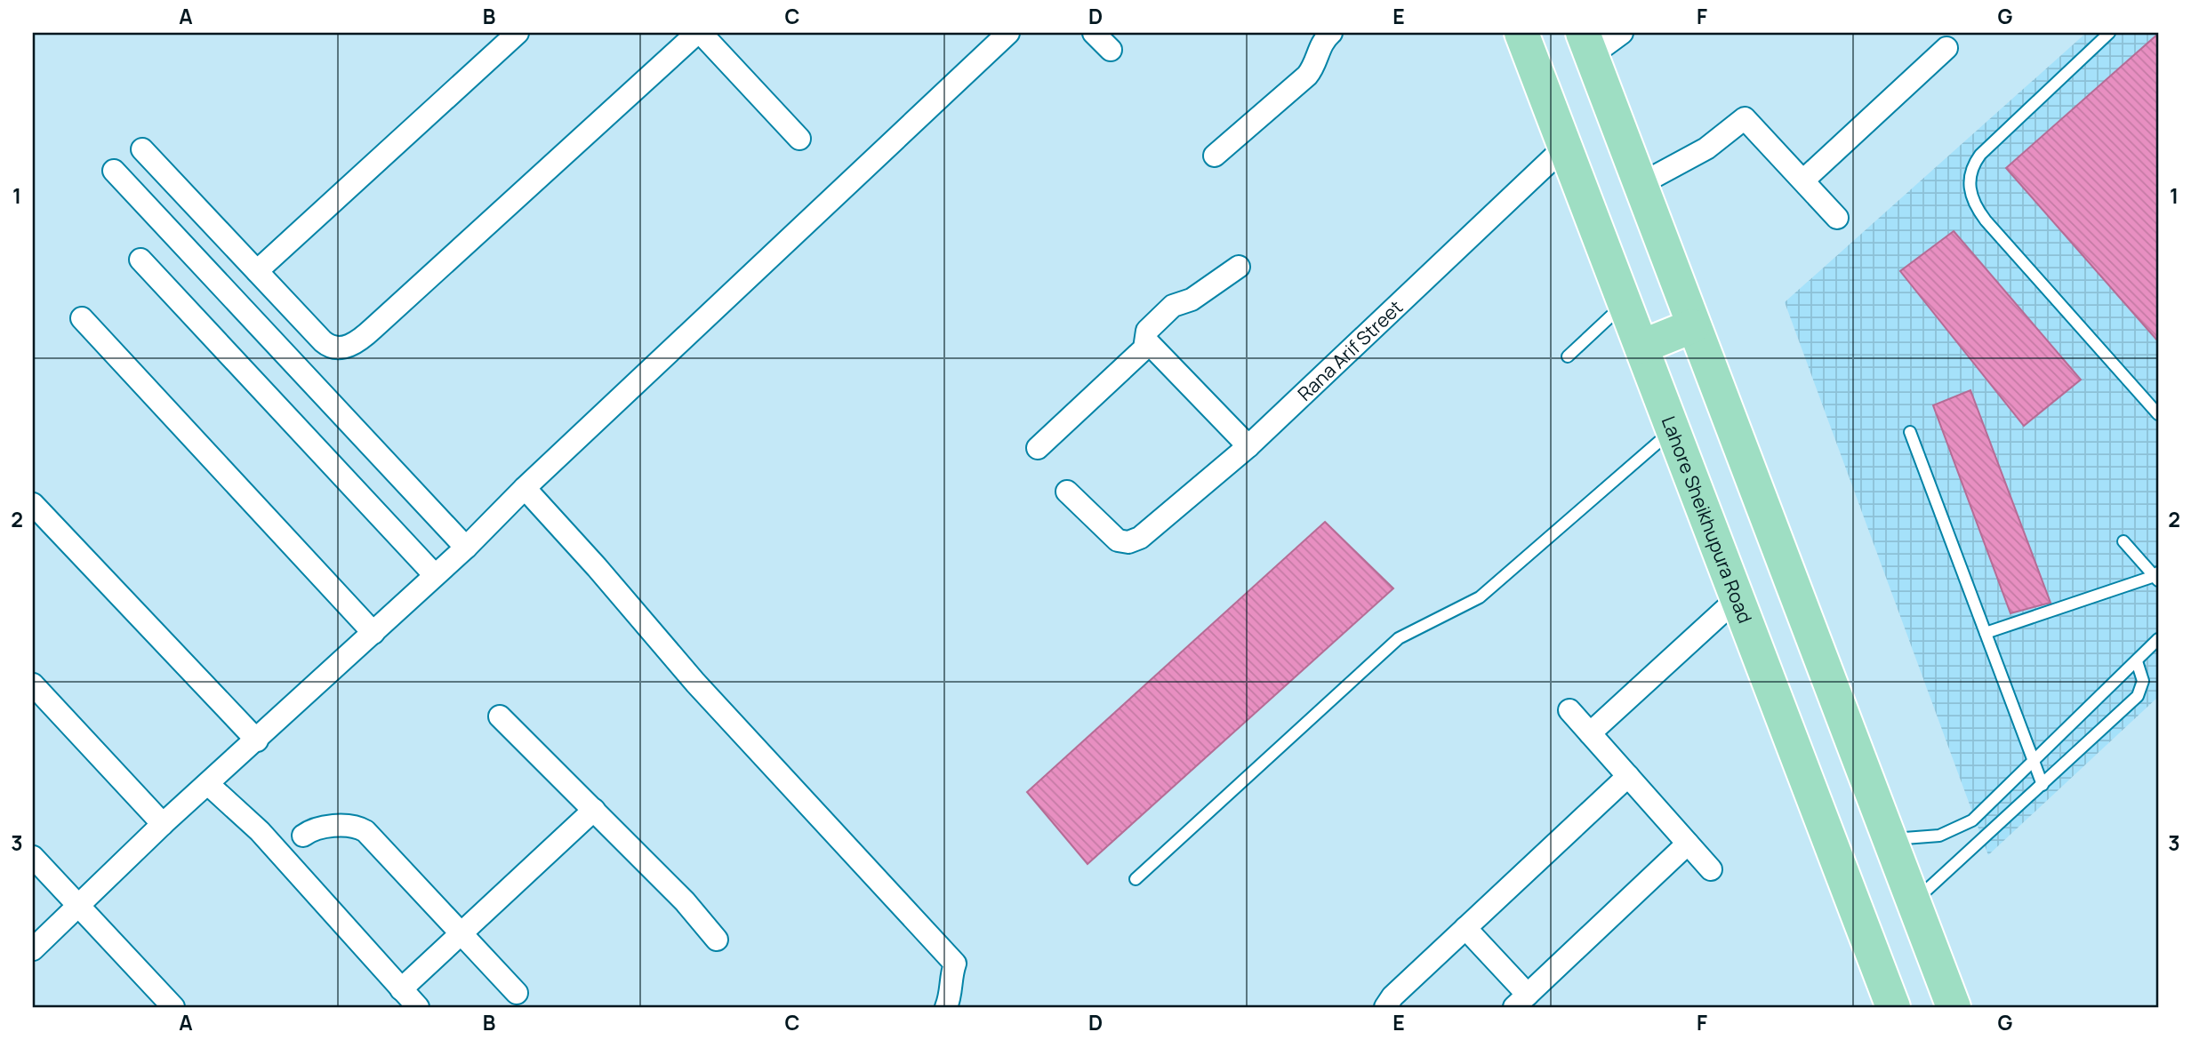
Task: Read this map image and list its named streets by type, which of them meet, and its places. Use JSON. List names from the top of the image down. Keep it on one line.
{"streets":{"highway":["Lahore Sheikhupura Road"],"street":["Rana Arif Street"]},"crossings":[["Rana Arif Street","Lahore Sheikhupura Road"]],"grid":{"columns":["A","B","C","D","E","F","G"],"rows":["1","2","3"]}}
